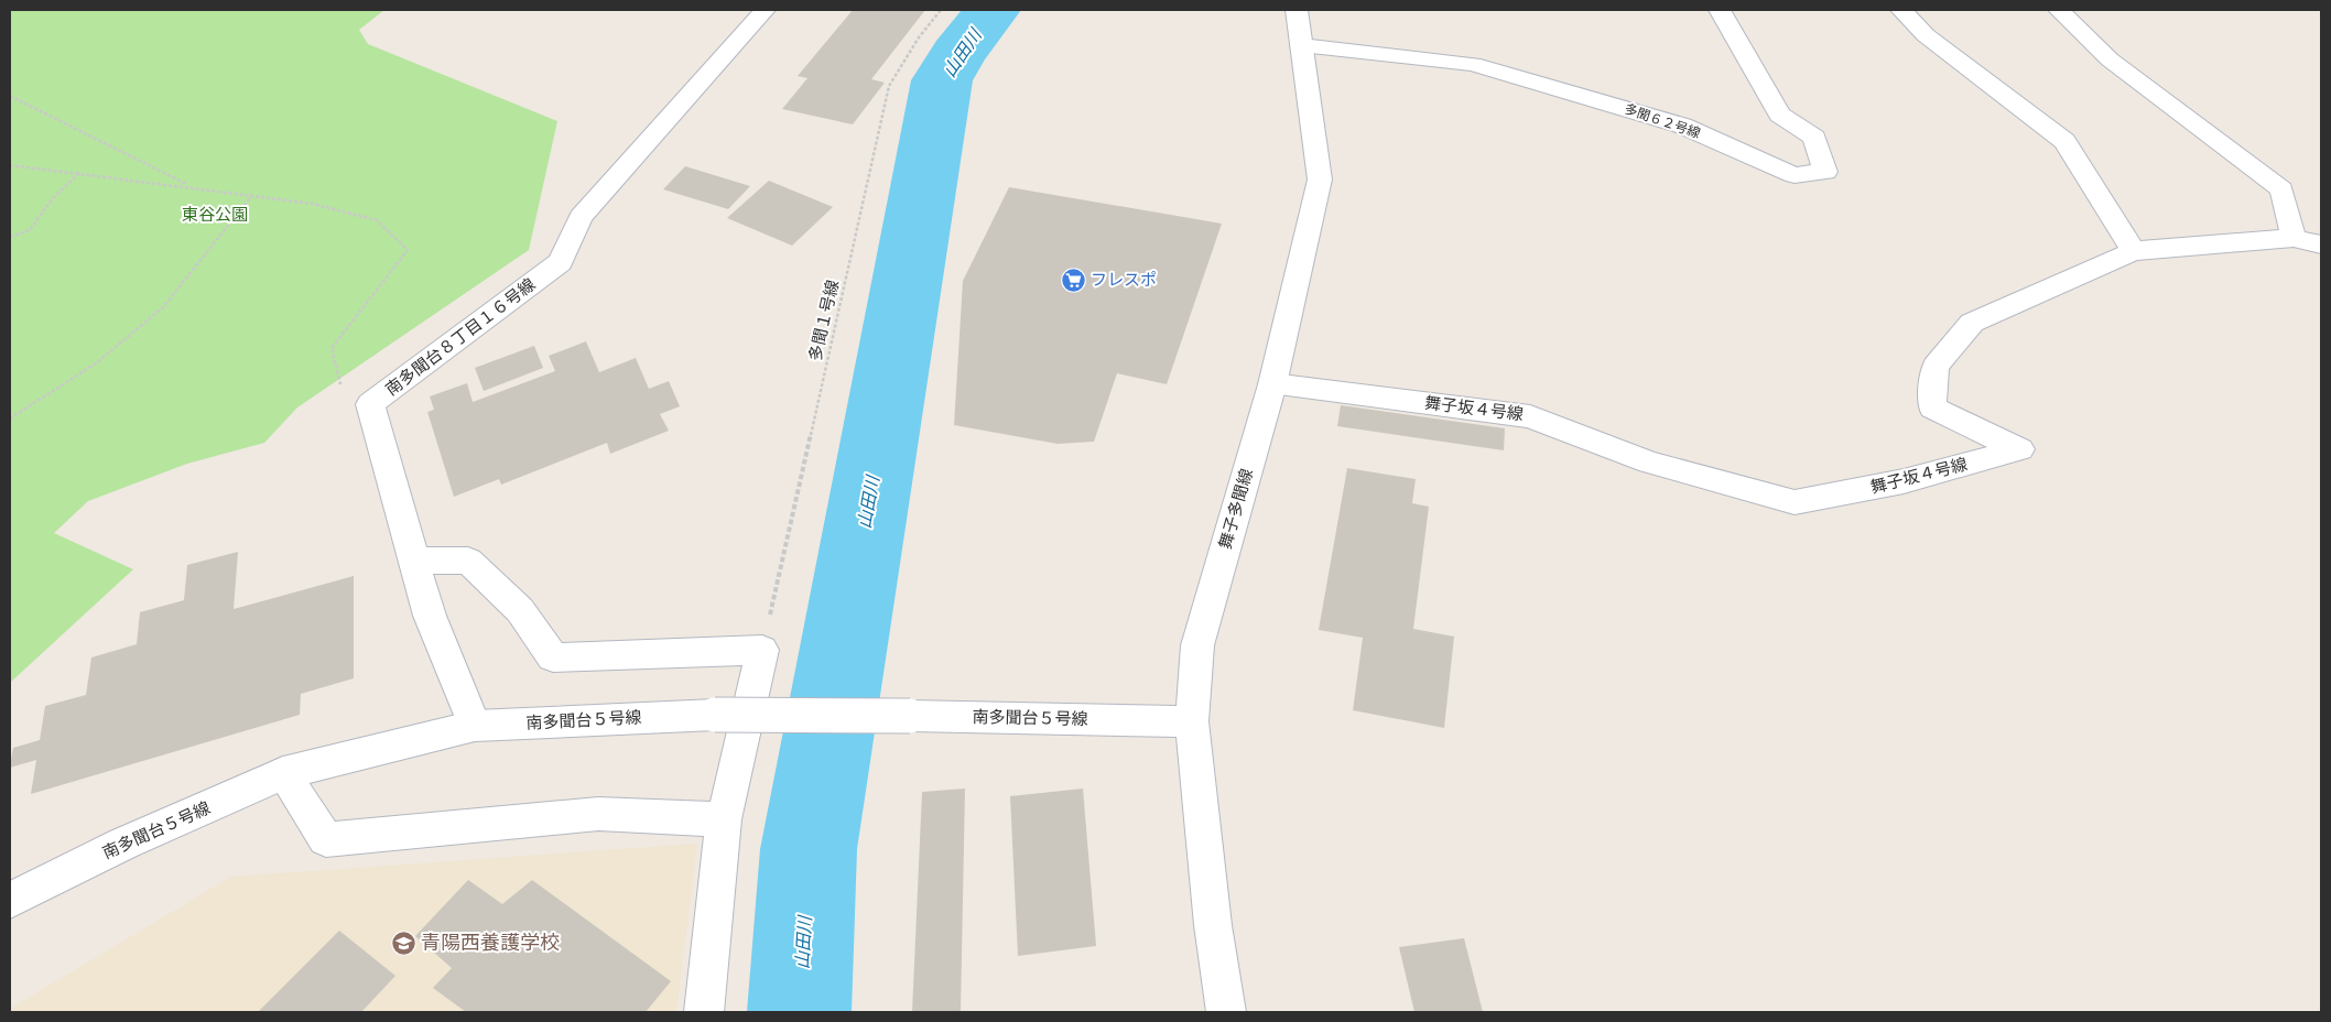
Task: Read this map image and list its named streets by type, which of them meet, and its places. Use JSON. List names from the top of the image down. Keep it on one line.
{"streets":{"street":["多聞６２号線","南多聞台８丁目１６号線","舞子坂４号線","舞子多聞線","南多聞台５号線"],"path":["多聞１号線"]},"crossings":[["多聞６２号線","舞子多聞線"],["南多聞台８丁目１６号線","南多聞台５号線"],["舞子坂４号線","舞子多聞線"],["舞子多聞線","南多聞台５号線"]],"water":["山田川"],"parks":["東谷公園"],"places":{"supermarket":["フレスポ"],"school or university":["青陽西養護学校"]}}
